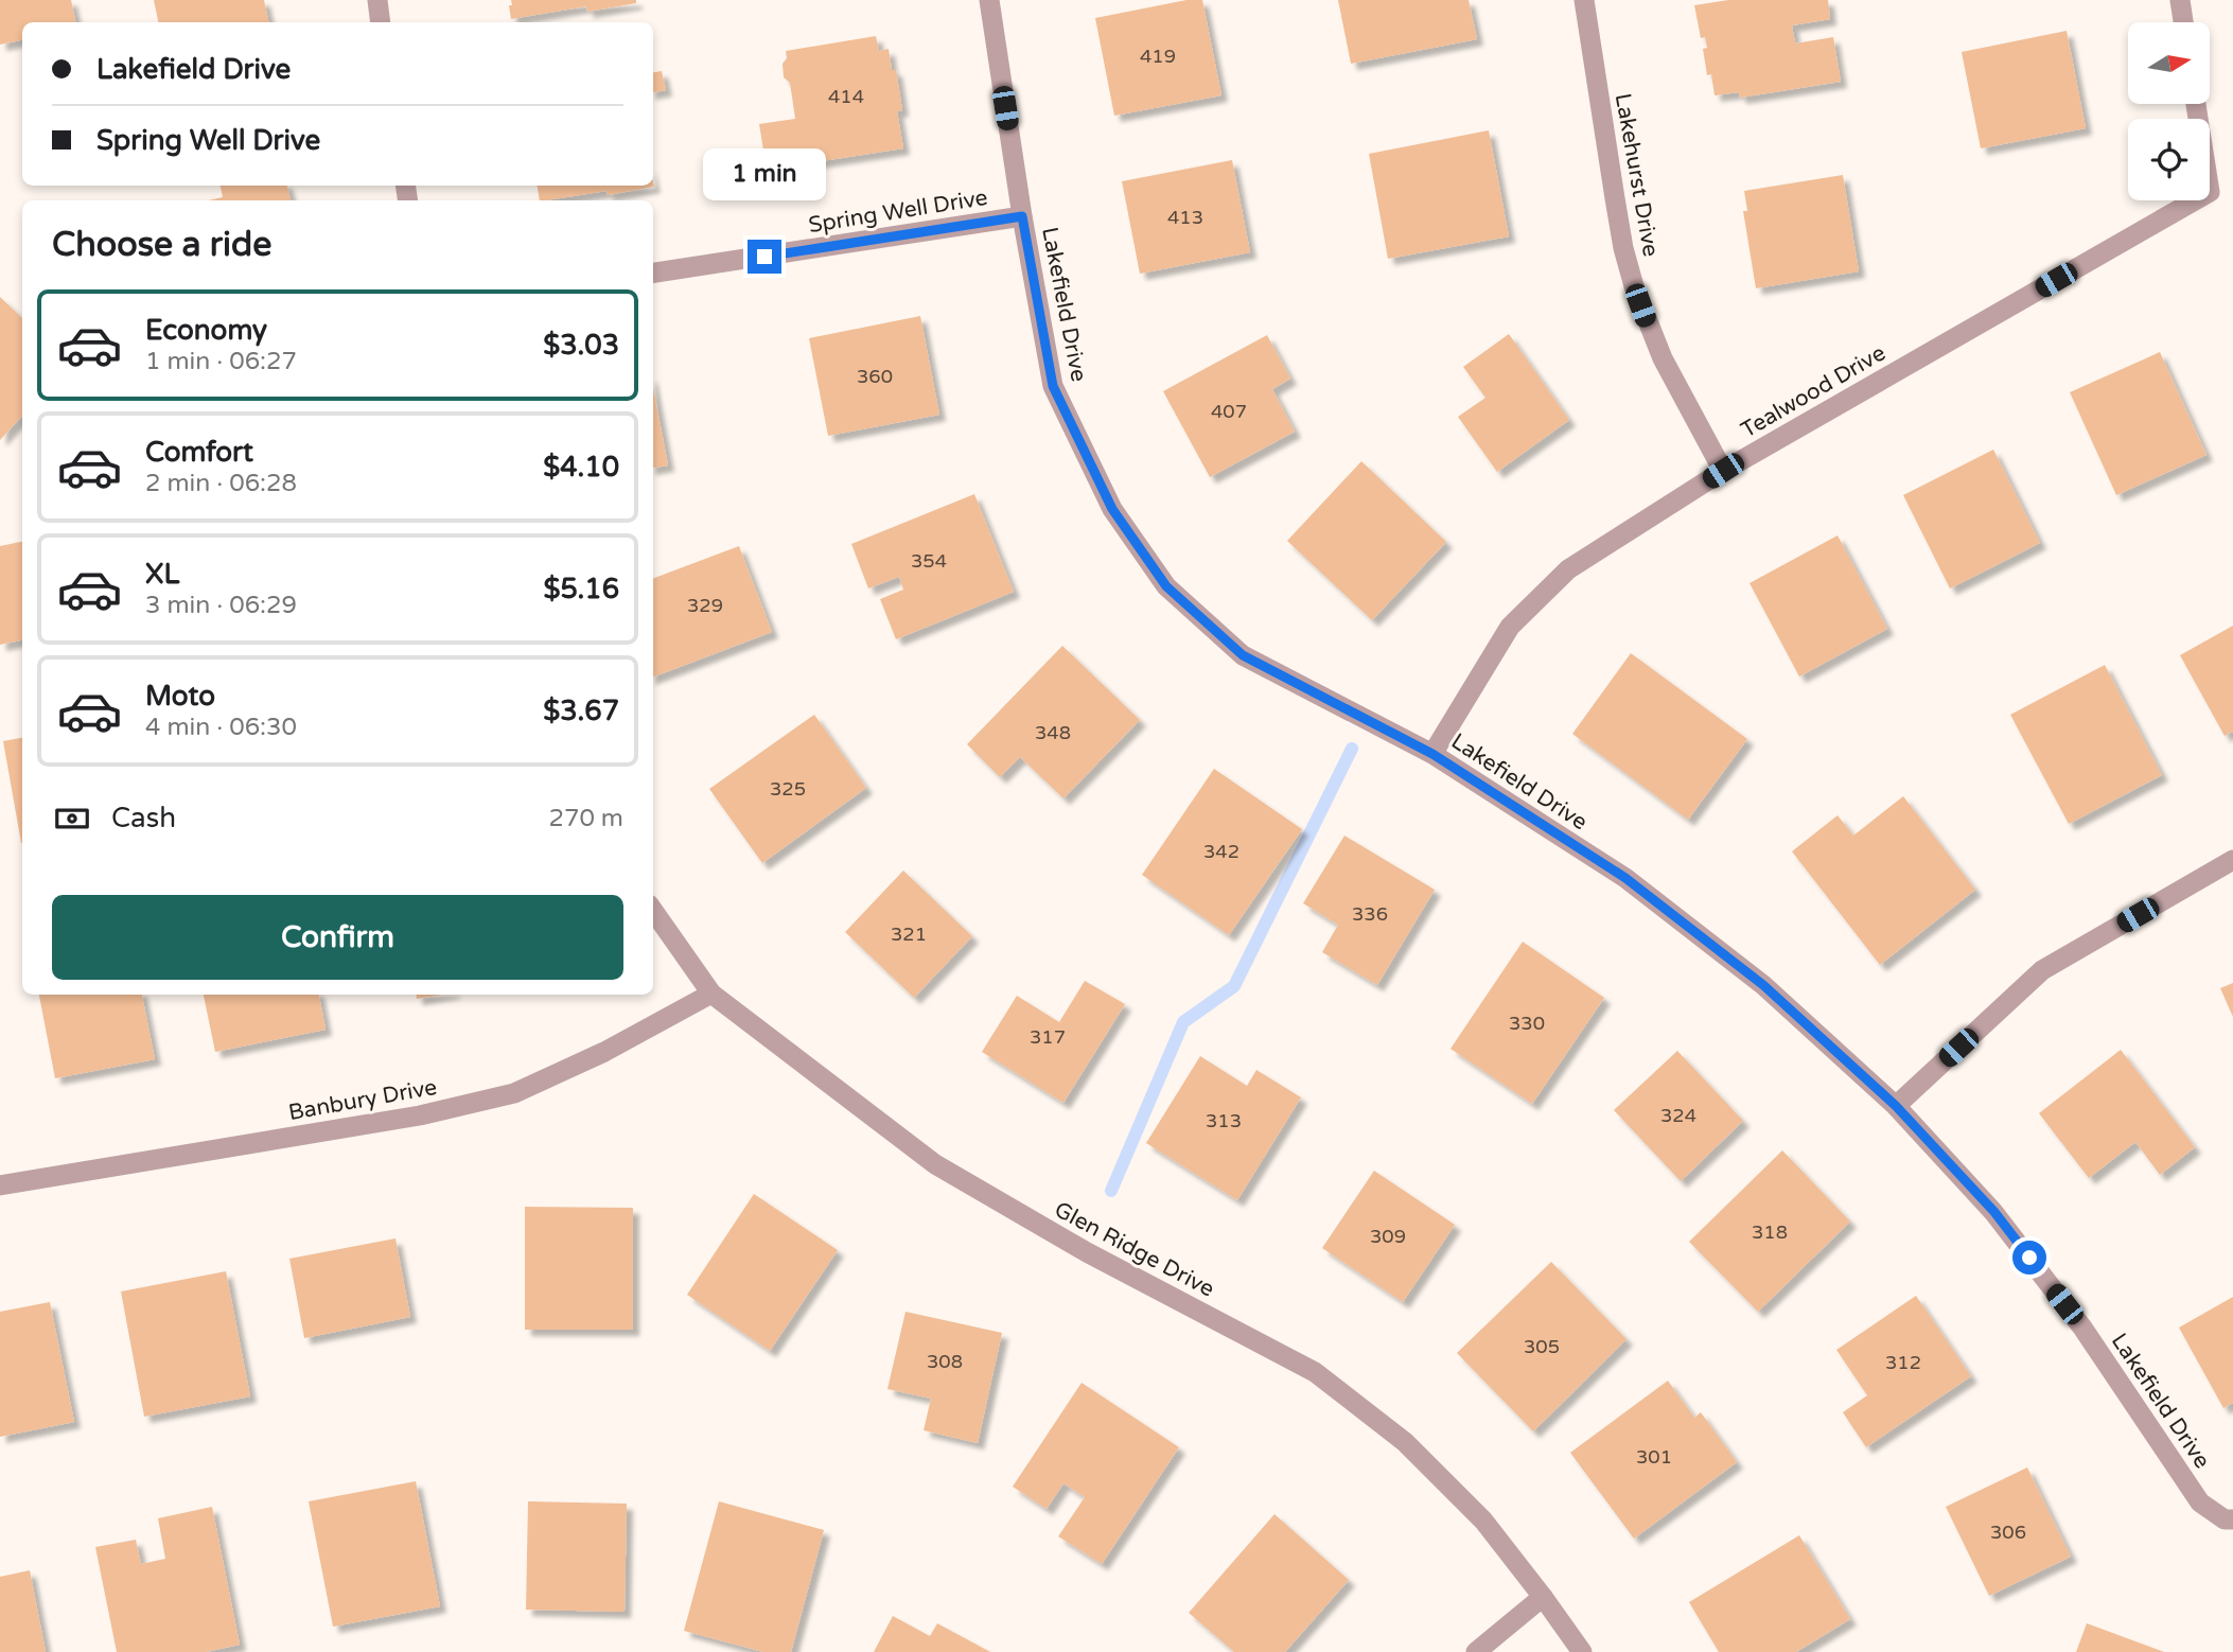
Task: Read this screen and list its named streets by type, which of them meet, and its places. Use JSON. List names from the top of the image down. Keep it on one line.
{"streets":{"street":["Lakehurst Drive","Spring Well Drive","Lakefield Drive","Tealwood Drive","Banbury Drive","Glen Ridge Drive"]},"crossings":[["Lakehurst Drive","Tealwood Drive"],["Spring Well Drive","Lakefield Drive"],["Lakefield Drive","Tealwood Drive"],["Banbury Drive","Glen Ridge Drive"]],"house_numbers":["419","414","413","360","407","354","329","348","325","342","336","321","330","317","324","313","318","309","305","308","312","301","306"],"north":"right","page":{"banner":["Lakefield Drive","Spring Well Drive"],"bubble":"1 min","heading":"Choose a ride","list":[{"name":"Economy","note":"1 min · 06:27","value":"$3.03"},{"name":"Comfort","note":"2 min · 06:28","value":"$4.10"},{"name":"XL","note":"3 min · 06:29","value":"$5.16"},{"name":"Moto","note":"4 min · 06:30","value":"$3.67"}],"pay":["Cash","270 m"],"buttons":"Confirm"}}
